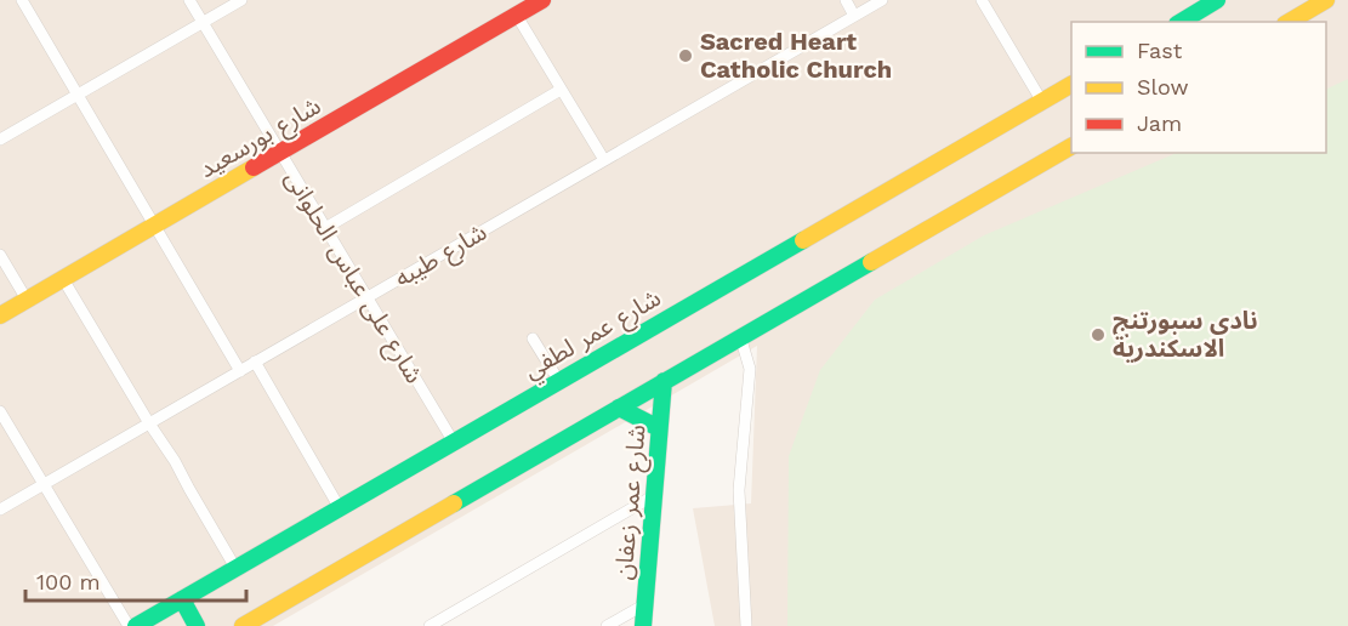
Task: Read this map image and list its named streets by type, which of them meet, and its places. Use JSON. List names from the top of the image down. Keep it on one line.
{"streets":{"street":["شارع بورسعيد","شارع طيبه","شارع على عباس الحلوانى","شارع عمر لطفي","شارع عمر زعفان"]},"crossings":[["شارع بورسعيد","شارع على عباس الحلوانى"],["شارع طيبه","شارع على عباس الحلوانى"],["شارع على عباس الحلوانى","شارع عمر لطفي"]],"places":["Sacred Heart Catholic Church","نادي سبورتنج الاسكندرية"],"legend":["Fast","Slow","Jam"],"scale_bar":"100 m"}
